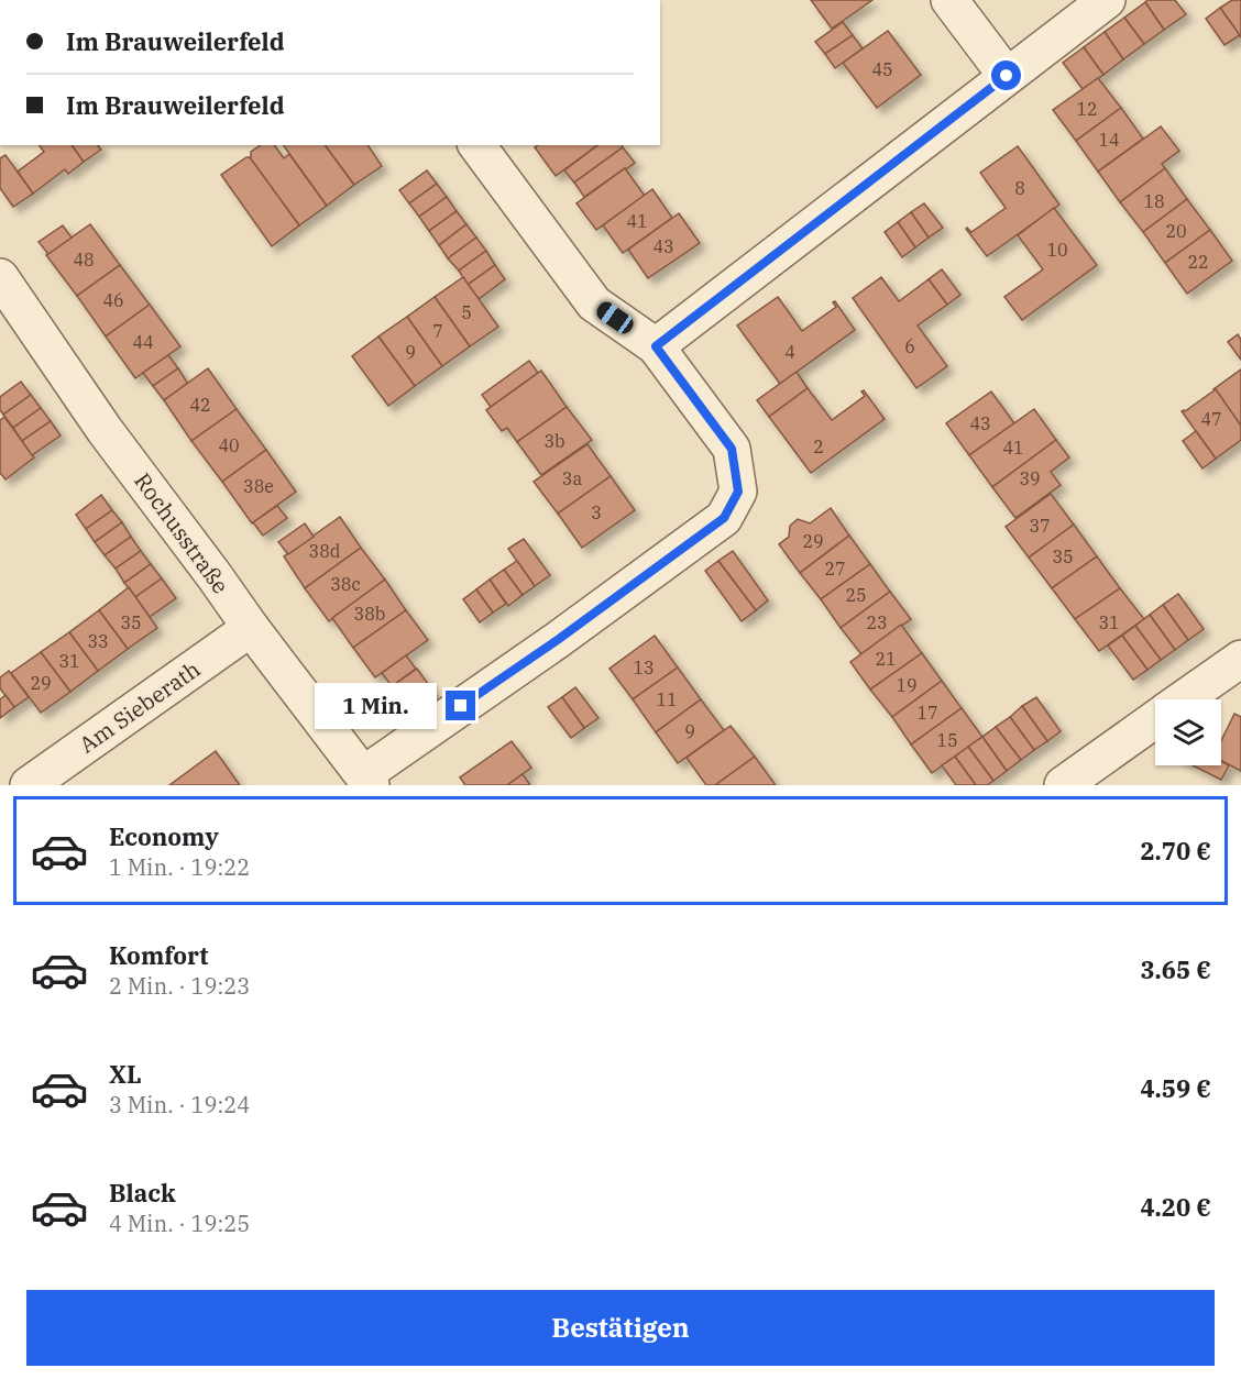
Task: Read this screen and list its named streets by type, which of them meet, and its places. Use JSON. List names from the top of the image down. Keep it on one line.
{"streets":{"street":["Rochusstraße","Am Sieberath"]},"crossings":[["Rochusstraße","Am Sieberath"]],"house_numbers":["45","12","14","8","18","41","20","43","10","48","22","46","5","7","44","6","9","4","42","47","43","3b","40","2","41","3a","39","38e","3","37","29","38d","35","27","38c","25","38b","35","23","31","33","21","31","13","29","19","11","17","9","15"],"page":{"banner":["Im Brauweilerfeld","Im Brauweilerfeld"],"bubble":"1 Min.","list":[{"name":"Economy","note":"1 Min. · 19:22","value":"2.70 €"},{"name":"Komfort","note":"2 Min. · 19:23","value":"3.65 €"},{"name":"XL","note":"3 Min. · 19:24","value":"4.59 €"},{"name":"Black","note":"4 Min. · 19:25","value":"4.20 €"}],"buttons":"Bestätigen"}}
